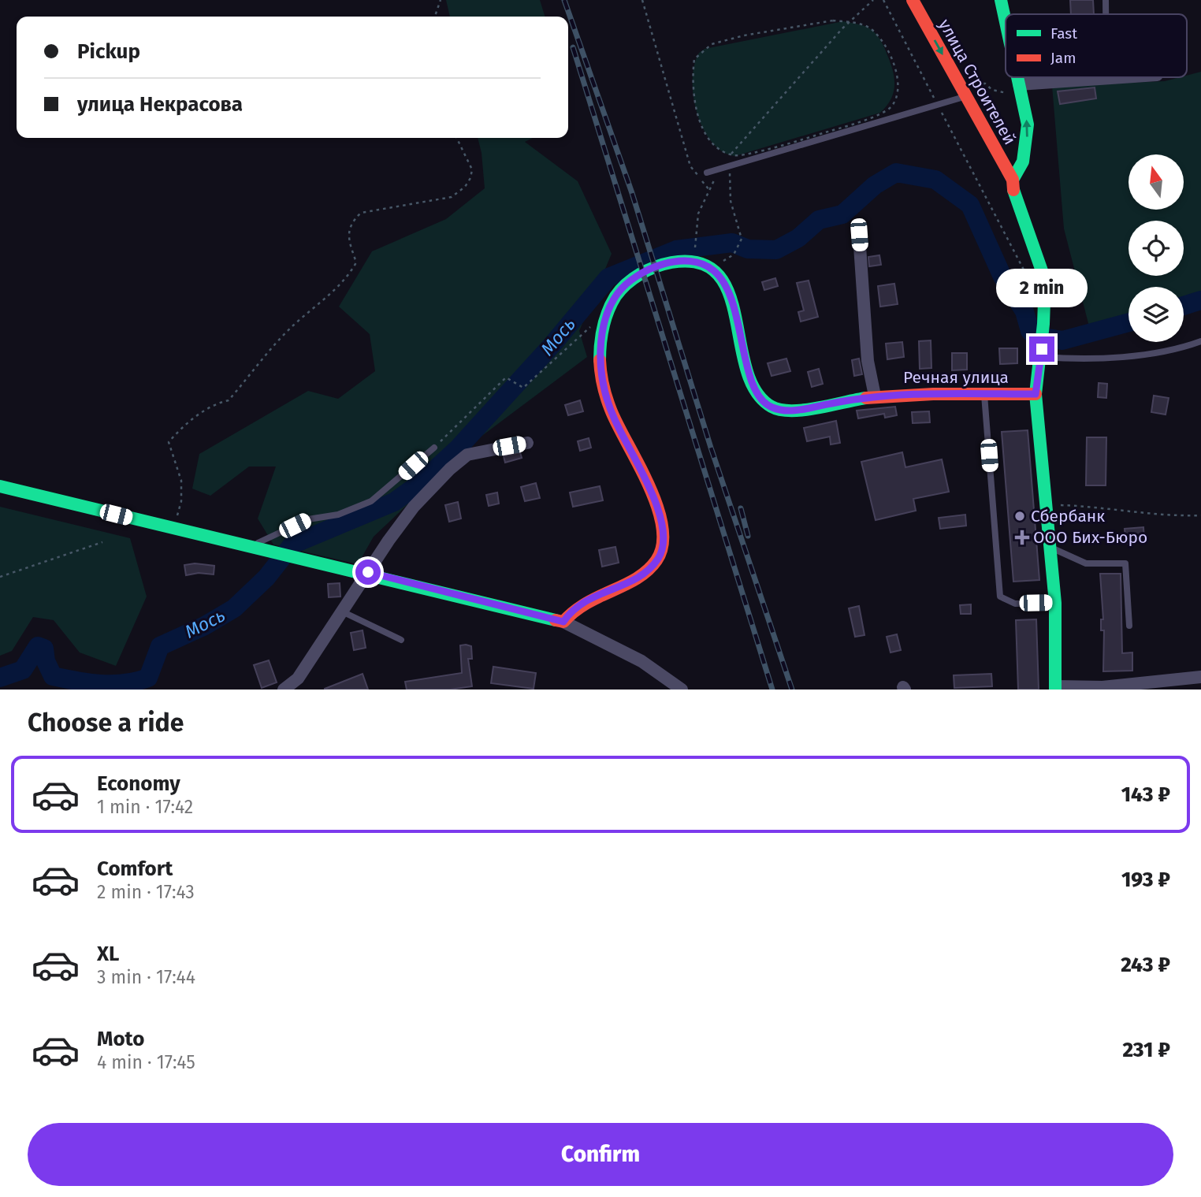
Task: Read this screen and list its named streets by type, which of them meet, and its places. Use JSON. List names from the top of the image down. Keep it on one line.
{"streets":{"street":["улица Строителей","Речная улица"]},"one_way":["улица Строителей"],"water":["Мось"],"places":{"other":["Сбербанк"],"health":["ООО Бих-Бюро"]},"legend":["Fast","Jam"],"north":"top","page":{"banner":["Pickup","улица Некрасова"],"bubble":"2 min","heading":"Choose a ride","list":[{"name":"Economy","note":"1 min · 17:42","value":"143 ₽"},{"name":"Comfort","note":"2 min · 17:43","value":"193 ₽"},{"name":"XL","note":"3 min · 17:44","value":"243 ₽"},{"name":"Moto","note":"4 min · 17:45","value":"231 ₽"}],"buttons":"Confirm"}}
